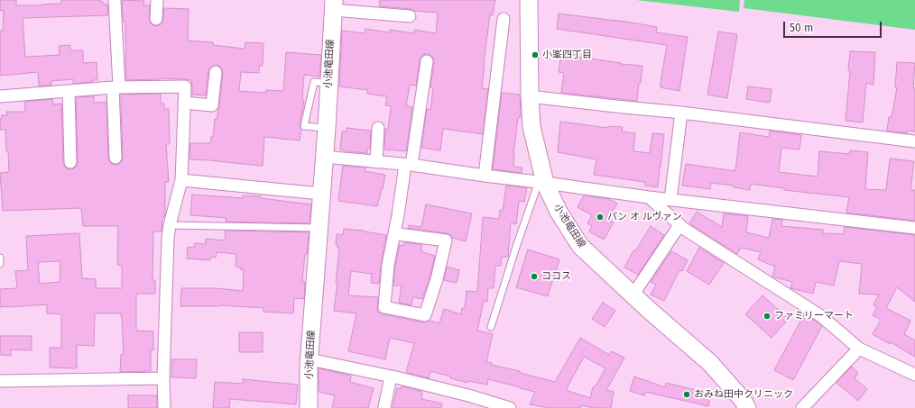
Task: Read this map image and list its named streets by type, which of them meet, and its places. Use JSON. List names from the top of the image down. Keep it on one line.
{"streets":{"main road":["小池竜田線"]},"places":["小峯四丁目","パン オ ルヴァン","ココス","ファミリーマート","おみね田中クリニック"],"scale_bar":"50 m"}
